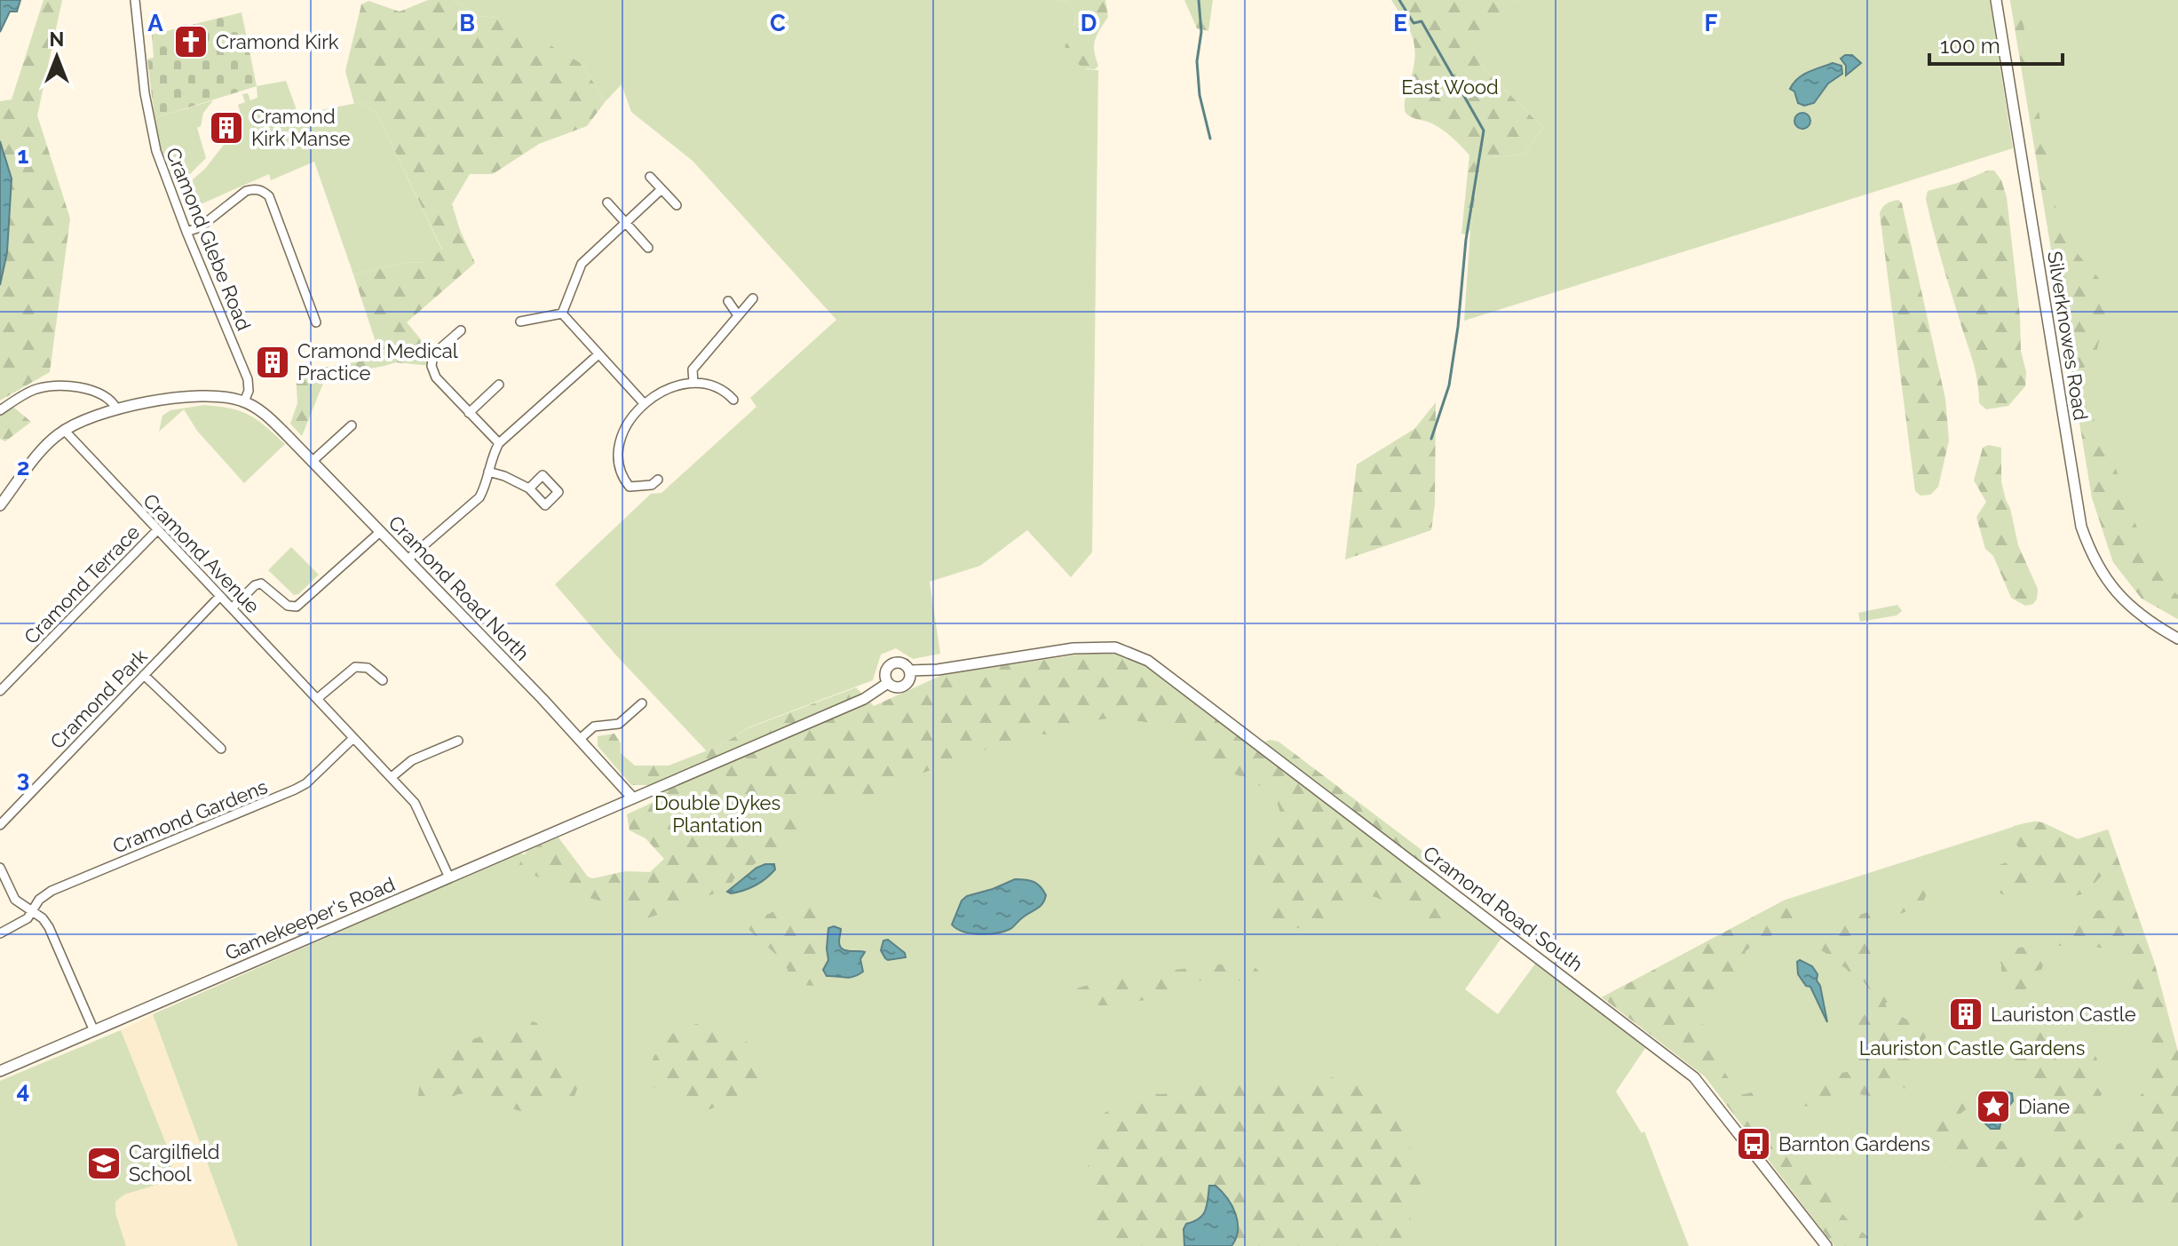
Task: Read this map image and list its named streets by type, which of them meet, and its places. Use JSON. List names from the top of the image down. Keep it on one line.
{"streets":{"street":["Cramond Glebe Road","Silverknowes Road","Cramond Avenue","Cramond Terrace","Cramond Road North","Cramond Park","Cramond Gardens","Cramond Road South","Gamekeeper's Road"]},"crossings":[["Cramond Glebe Road","Cramond Road North"],["Cramond Avenue","Cramond Terrace"],["Cramond Avenue","Cramond Park"],["Cramond Avenue","Cramond Gardens"],["Cramond Avenue","Gamekeeper's Road"],["Cramond Road North","Gamekeeper's Road"]],"parks":["East Wood","Double Dykes Plantation","Lauriston Castle Gardens"],"places":{"church":["Cramond Kirk"],"building":["Cramond Kirk Manse","Cramond Medical Practice","Lauriston Castle"],"place":["Diane"],"bus stop":["Barnton Gardens"],"school or university":["Cargilfield School"]},"scale_bar":"100 m","north":"top","grid":{"columns":["A","B","C","D","E","F"],"rows":["1","2","3","4"]}}
